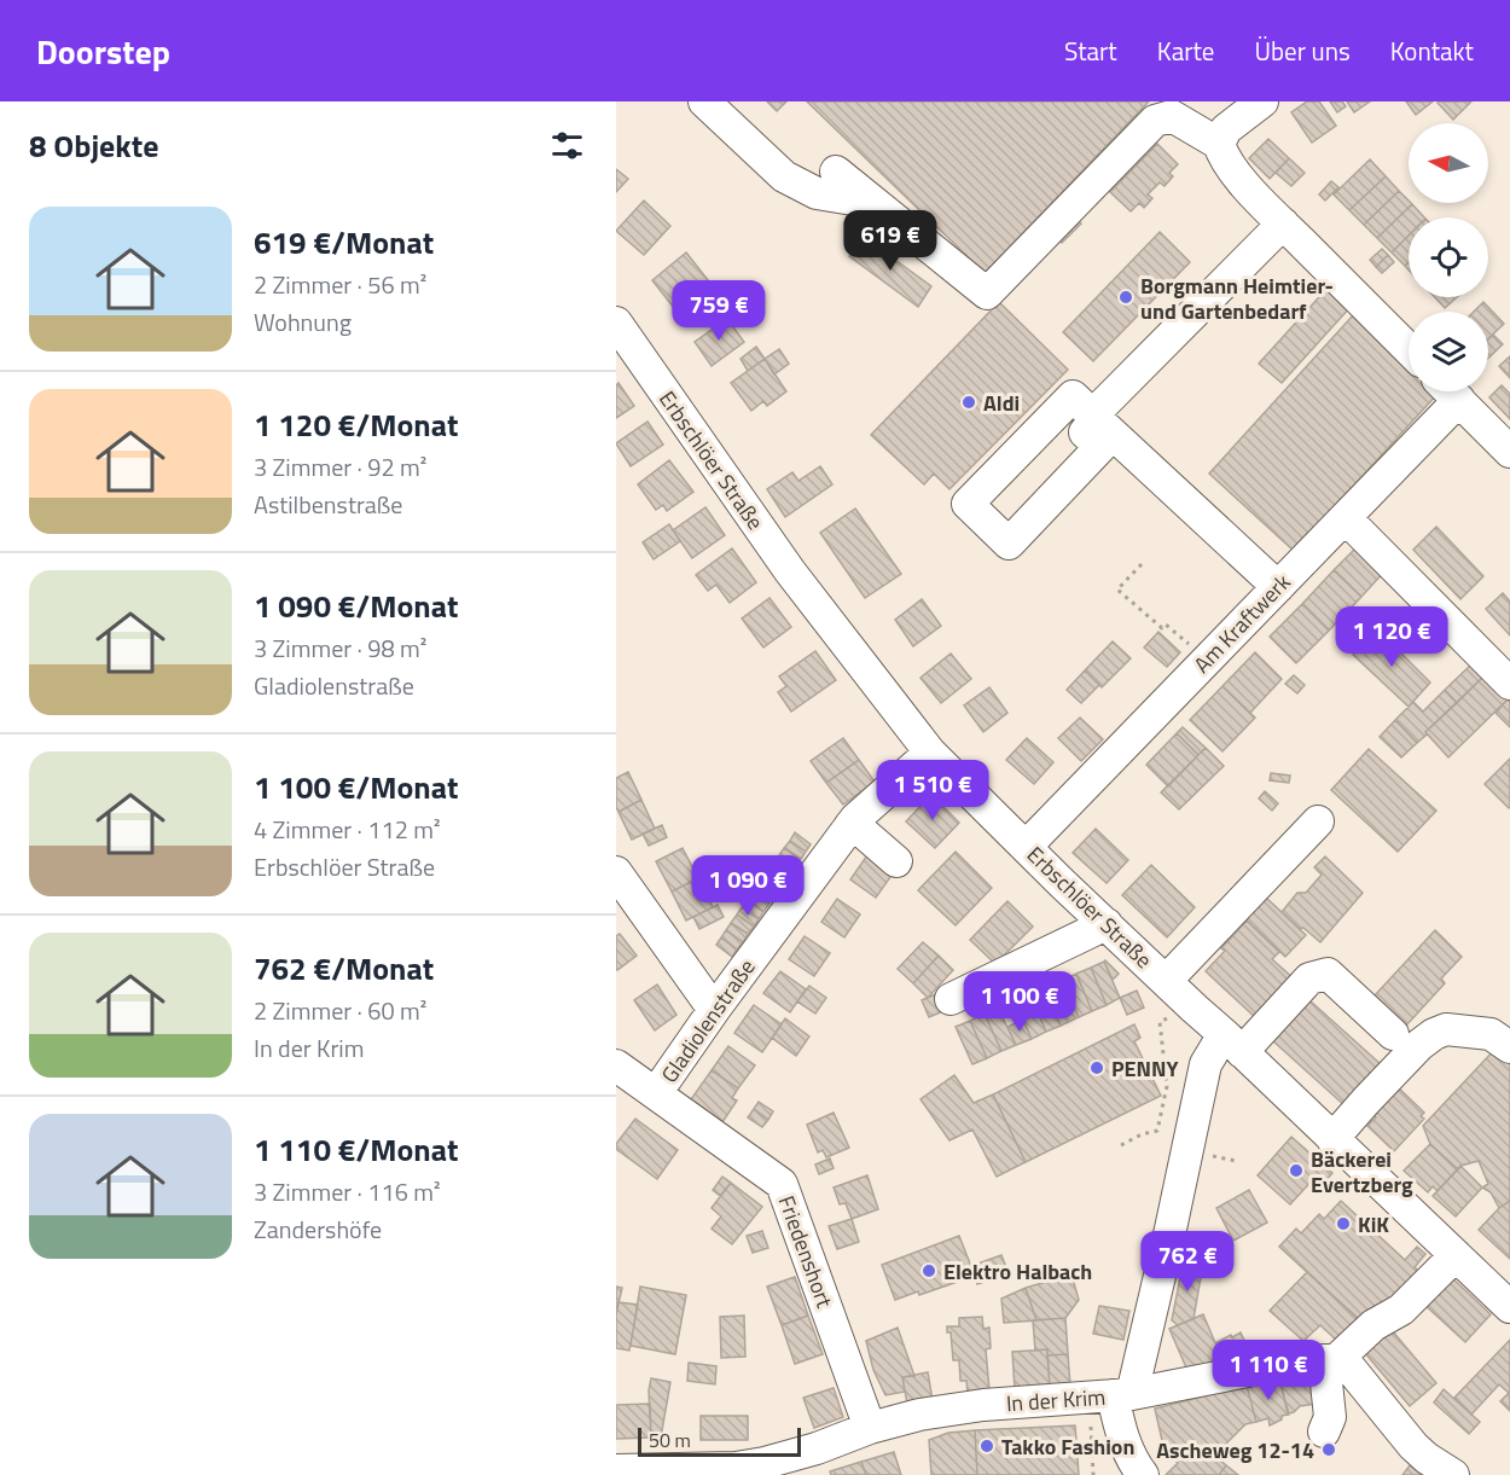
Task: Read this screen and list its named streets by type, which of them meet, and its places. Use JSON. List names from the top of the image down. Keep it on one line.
{"streets":{"street":["Erbschlöer Straße","Am Kraftwerk","Gladiolenstraße","Friedenshort","In der Krim"]},"crossings":[["Erbschlöer Straße","Am Kraftwerk"],["Erbschlöer Straße","Gladiolenstraße"],["Erbschlöer Straße","In der Krim"],["Gladiolenstraße","Friedenshort"],["Friedenshort","In der Krim"]],"places":["Borgmann Heimtier- und Gartenbedarf","Aldi","PENNY","Bäckerei Evertzberg","KiK","Elektro Halbach","Takko Fashion","Ascheweg 12-14"],"scale_bar":"50 m","north":"left","page":{"header":"Doorstep","nav":["Start","Karte","Über uns","Kontakt"],"heading":"8 Objekte","list":[{"name":"619 €/Monat","note":"2 Zimmer · 56 m² · Wohnung"},{"name":"1 120 €/Monat","note":"3 Zimmer · 92 m² · Astilbenstraße"},{"name":"1 090 €/Monat","note":"3 Zimmer · 98 m² · Gladiolenstraße"},{"name":"1 100 €/Monat","note":"4 Zimmer · 112 m² · Erbschlöer Straße"},{"name":"762 €/Monat","note":"2 Zimmer · 60 m² · In der Krim"},{"name":"1 110 €/Monat","note":"3 Zimmer · 116 m² · Zandershöfe"}],"price":["619 €","759 €","1 120 €","1 510 €","1 090 €","1 100 €","762 €","1 110 €"],"scale":"50 m"}}
